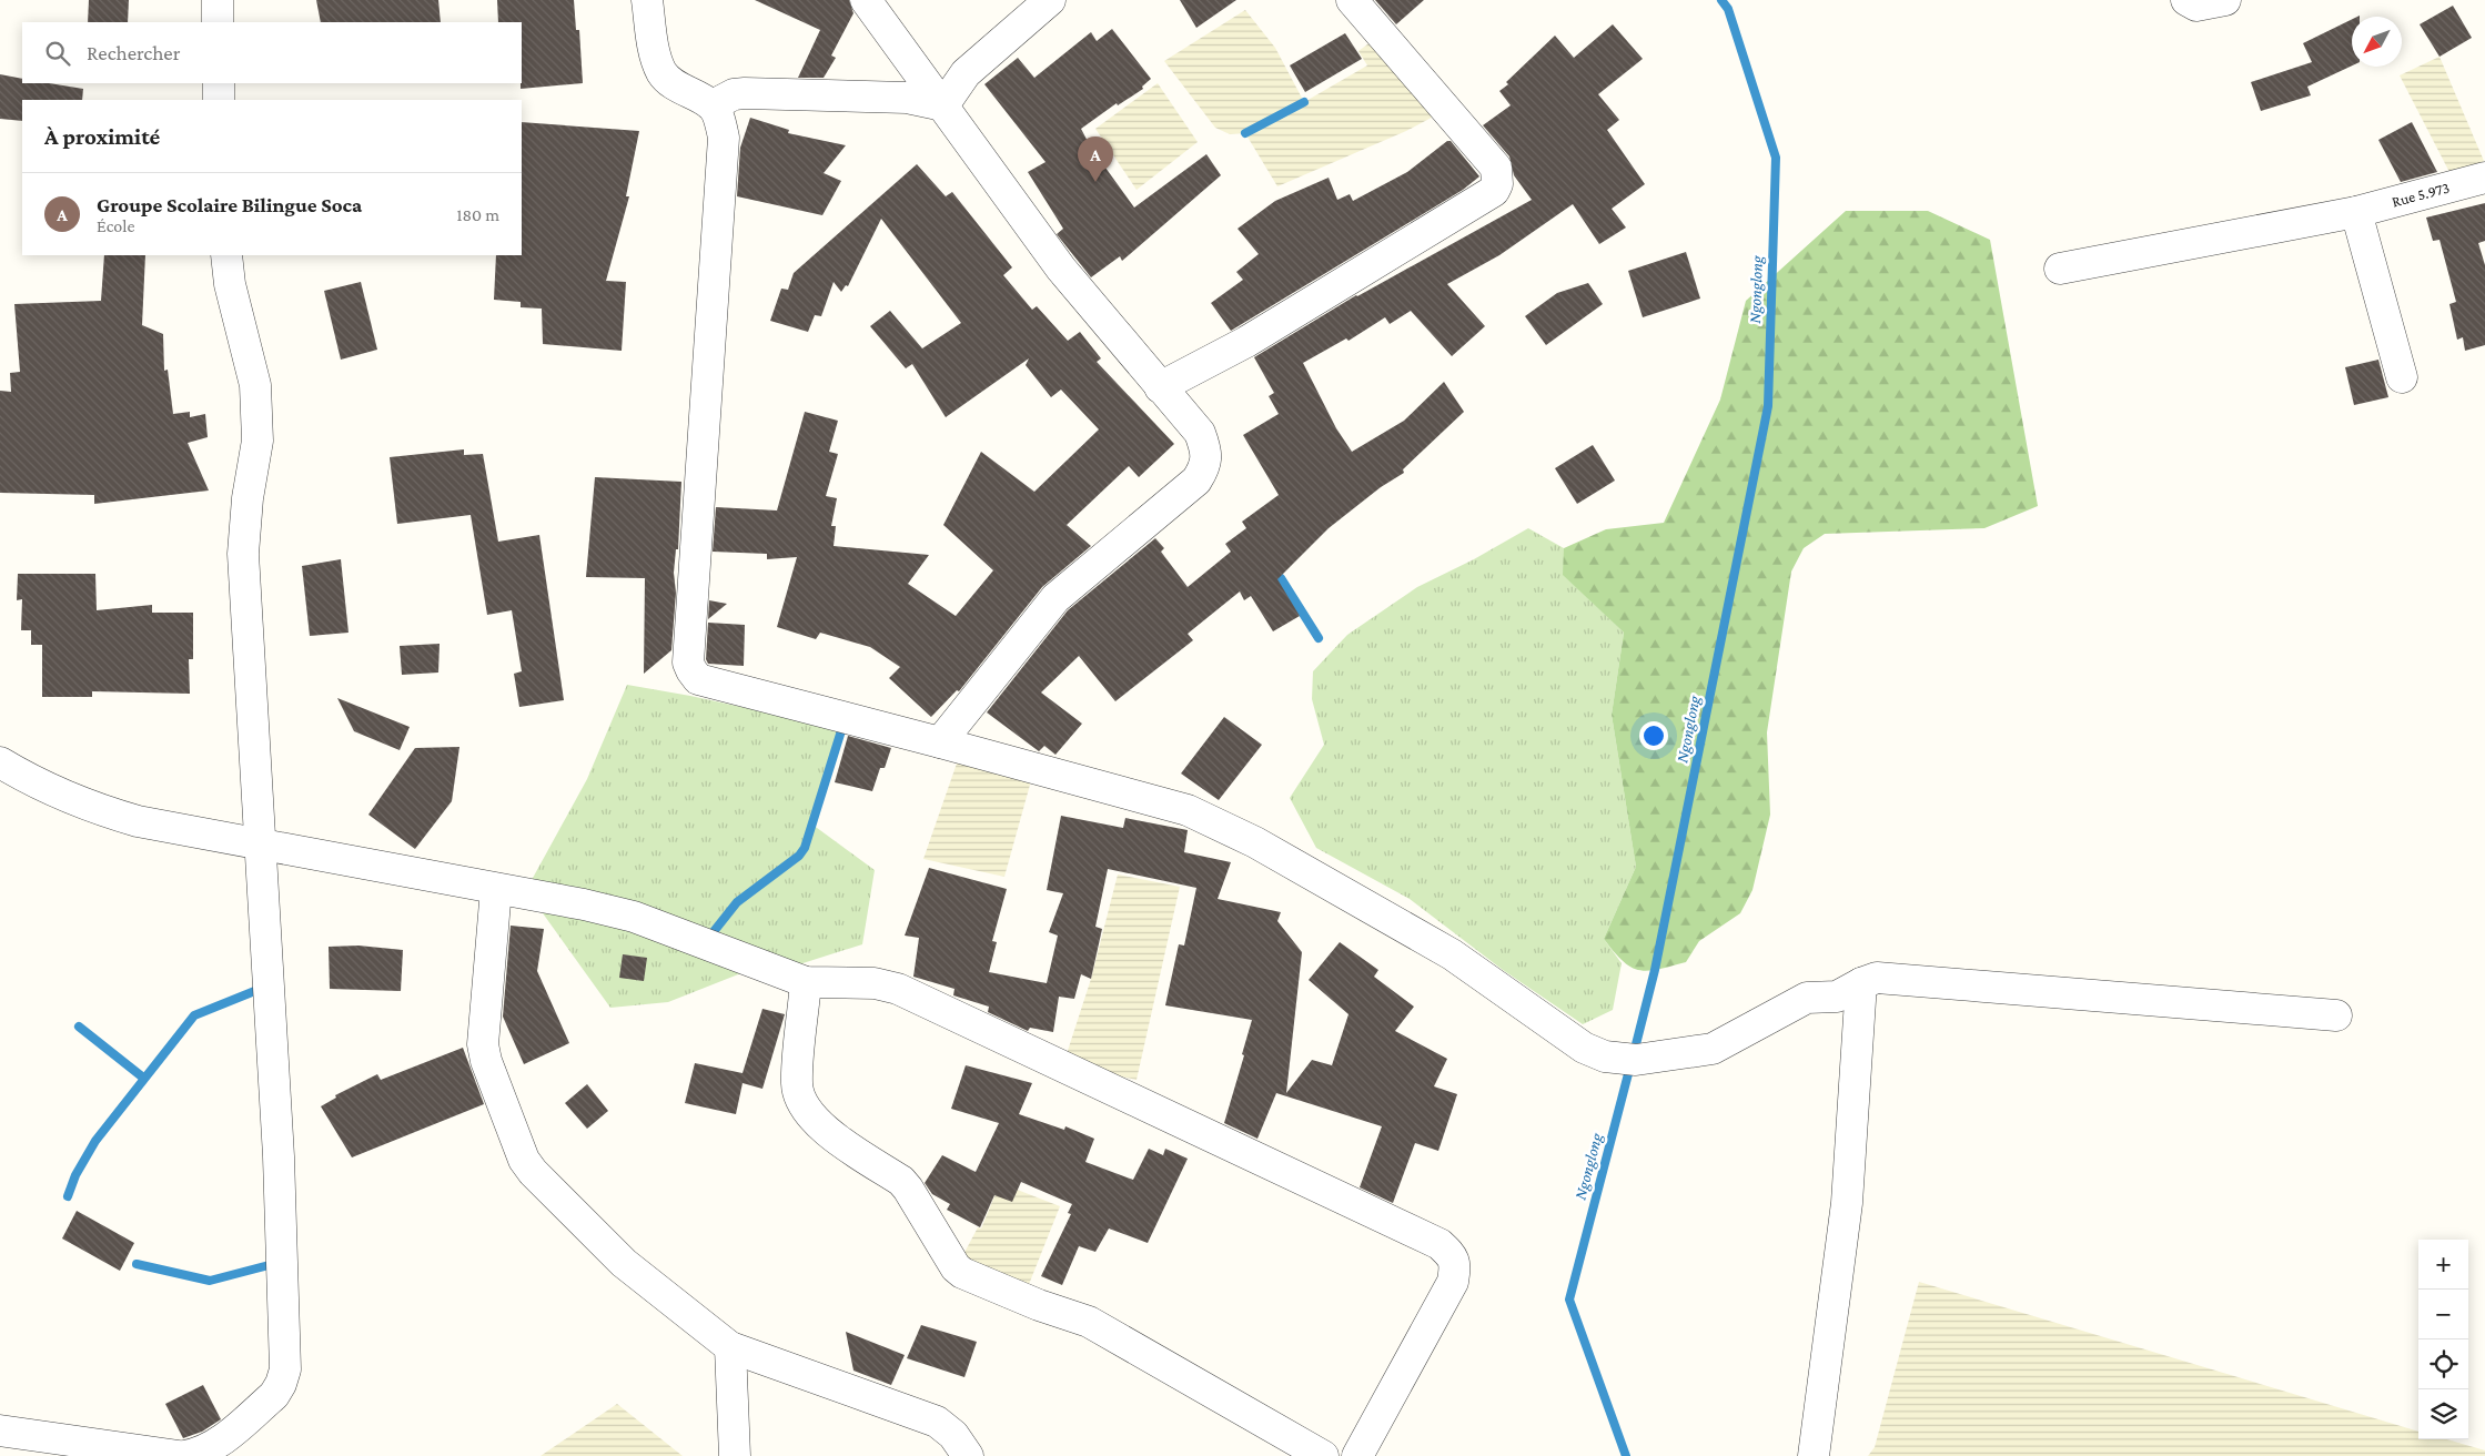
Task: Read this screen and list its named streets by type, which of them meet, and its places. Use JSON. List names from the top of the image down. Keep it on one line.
{"streets":{"street":["Rue 5.973"]},"water":["Ngonglong"],"north":"bottom left","page":{"search":"Rechercher","heading":"À proximité","pins":"A","list":[{"mark":"A","name":"Groupe Scolaire Bilingue Soca","note":"École","value":"180 m"}],"map_buttons":["+","−"]}}
